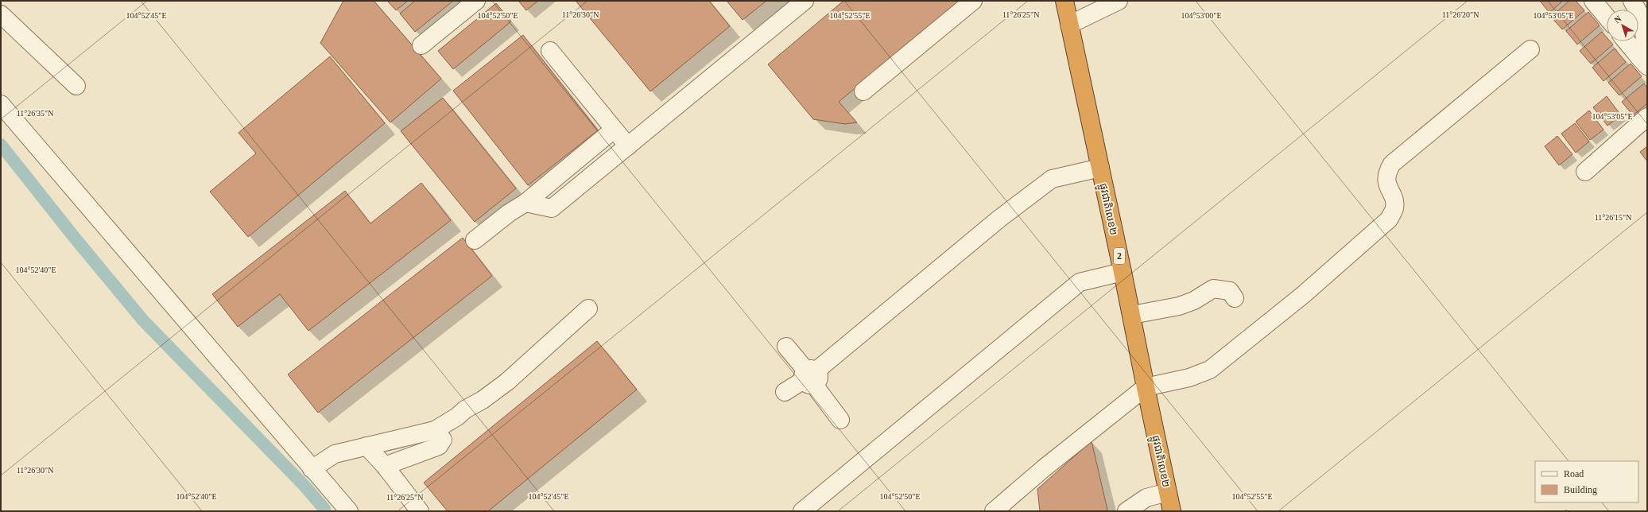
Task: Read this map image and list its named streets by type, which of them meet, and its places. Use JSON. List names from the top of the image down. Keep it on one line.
{"streets":{"highway":["ផ្លូវជាតិលេខ២","2"]},"legend":["Road","Building"],"north":"top left","coordinates":["11°26'30\"N","11°26'25\"N","11°26'20\"N","104°52'45\"E","104°52'50\"E","104°52'55\"E","104°53'00\"E","104°53'05\"E","11°26'35\"N","11°26'15\"N","104°52'40\"E"]}
